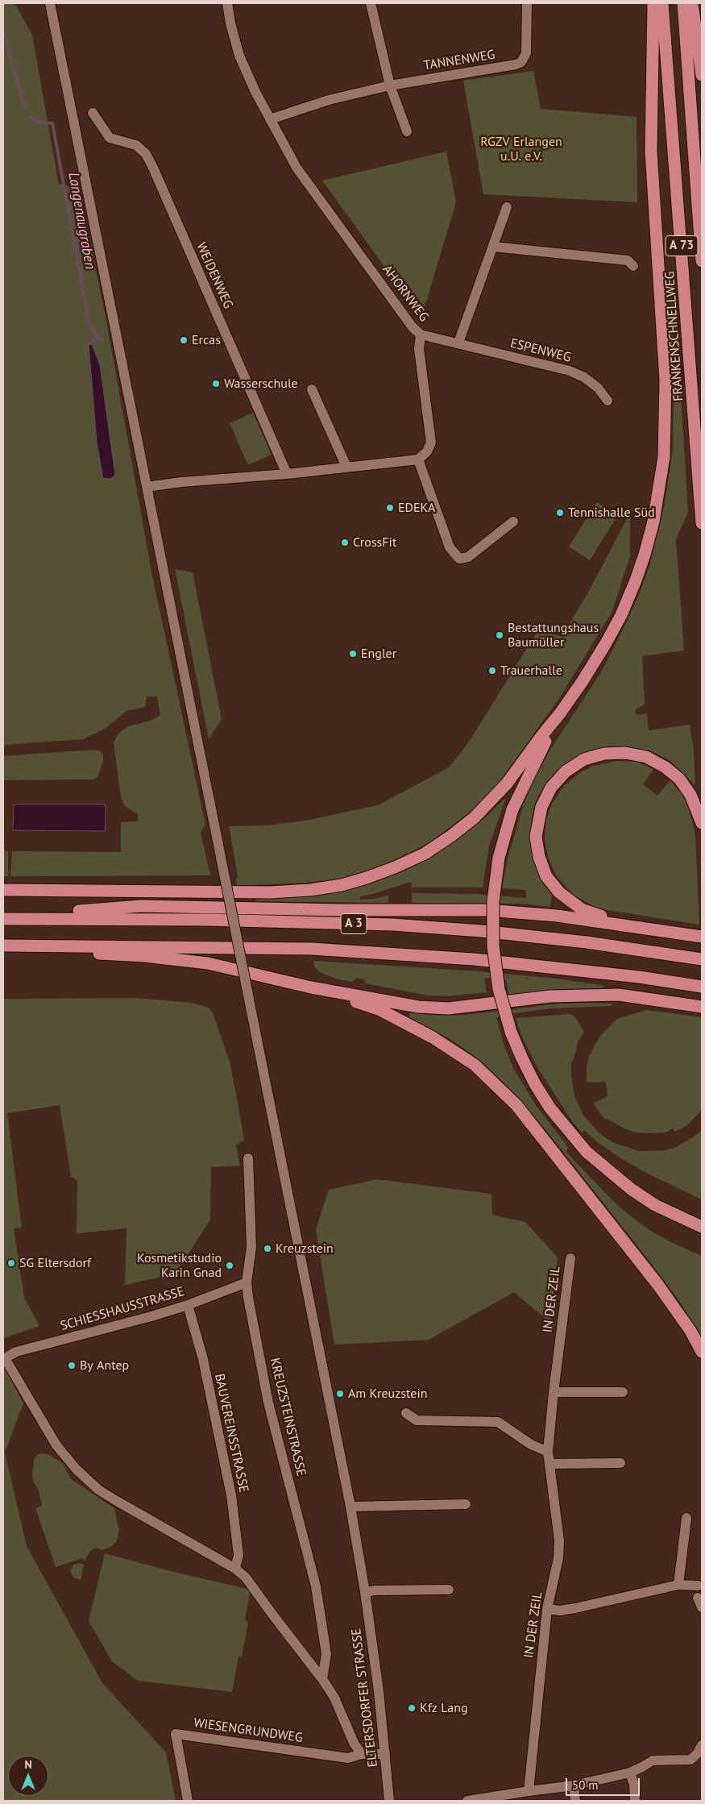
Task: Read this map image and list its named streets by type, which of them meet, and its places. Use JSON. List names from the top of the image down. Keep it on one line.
{"streets":{"highway":["A 73","FRANKENSCHNELLWEG","A 3"],"street":["TANNENWEG","WEIDENWEG","AHORNWEG","ESPENWEG","IN DER ZEIL","SCHIESSHAUSSTRASSE","KREUZSTEINSTRASSE","BAUVEREINSSTRASSE","ELTERSDORFER STRASSE","WIESENGRUNDWEG"]},"crossings":[["TANNENWEG","AHORNWEG"],["AHORNWEG","ESPENWEG"],["SCHIESSHAUSSTRASSE","KREUZSTEINSTRASSE"],["SCHIESSHAUSSTRASSE","BAUVEREINSSTRASSE"],["ELTERSDORFER STRASSE","WIESENGRUNDWEG"]],"water":["Langenaugraben"],"parks":["RGZV Erlangen u.U. e.V."],"places":["Ercas","Wasserschule","EDEKA","Tennishalle Süd","CrossFit","Bestattungshaus Baumüller","Engler","Trauerhalle","Kreuzstein","SG Eltersdorf","Kosmetikstudio Karin Gnad","By Antep","Am Kreuzstein","Kfz Lang"],"scale_bar":"50 m","north":"top"}
